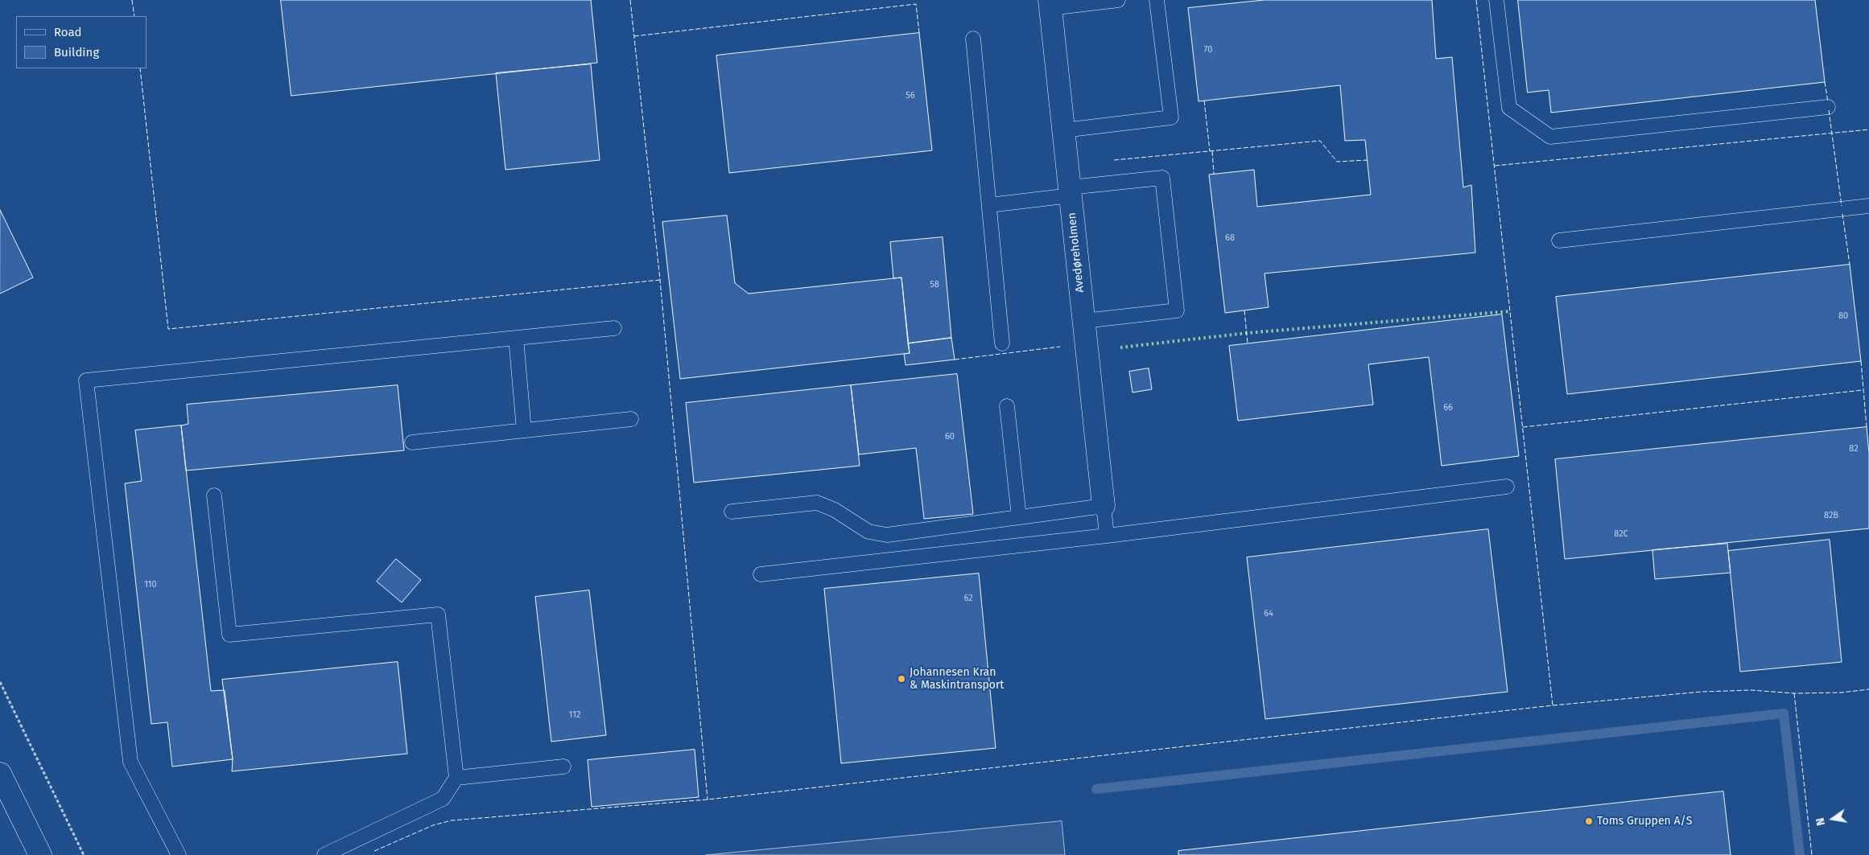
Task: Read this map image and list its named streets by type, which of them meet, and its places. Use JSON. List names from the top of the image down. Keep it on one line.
{"streets":{"street":["Avedøreholmen"]},"places":["Johannesen Kran & Maskintransport","Toms Gruppen A/S"],"house_numbers":["70","56","68","58","80","66","60","82","82B","82C","110","62","64","112"],"legend":["Road","Building"],"north":"left"}
